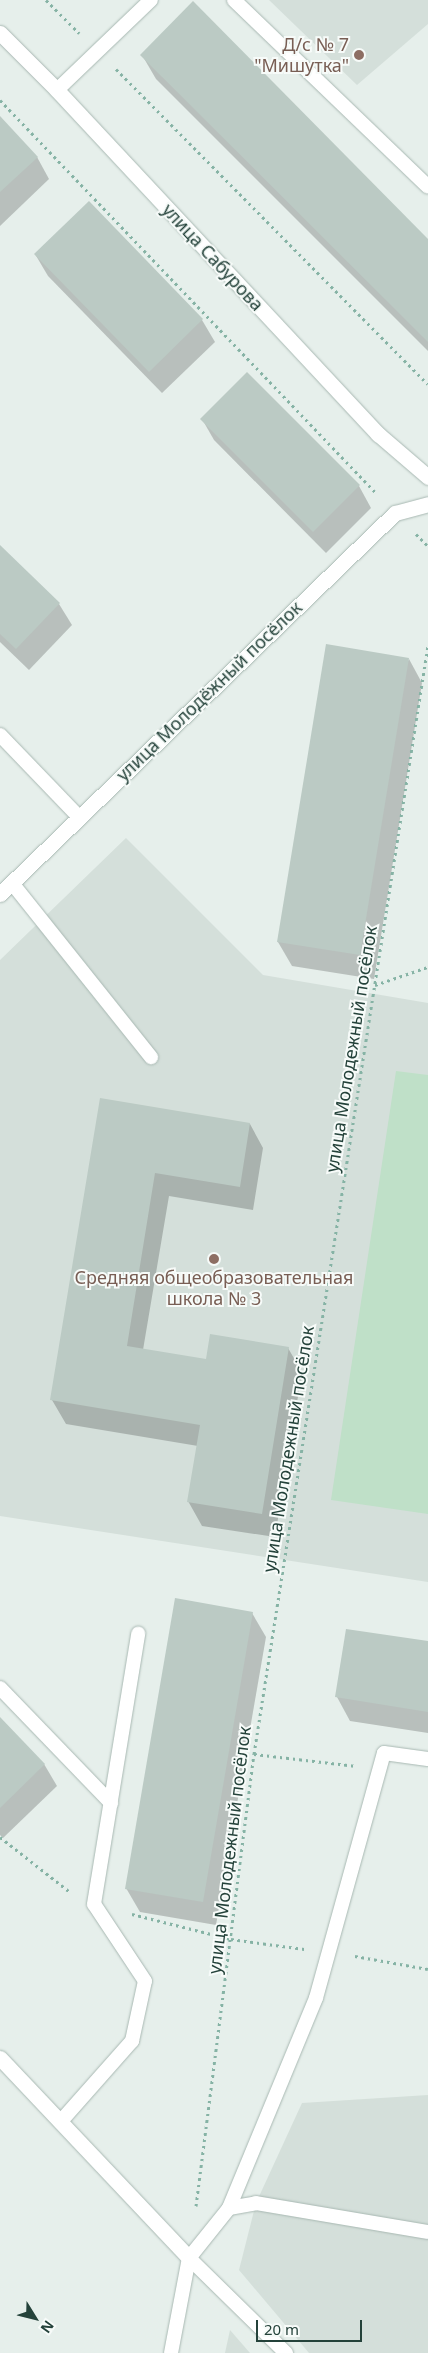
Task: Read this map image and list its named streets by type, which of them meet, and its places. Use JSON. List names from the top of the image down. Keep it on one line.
{"streets":{"street":["улица Сабурова","улица Молодёжный посёлок"],"path":["улица Молодежный посёлок"]},"places":["Д/с № 7 \"Мишутка\"","Средняя общеобразовательная школа № 3"],"scale_bar":"20 m","north":"bottom right"}
